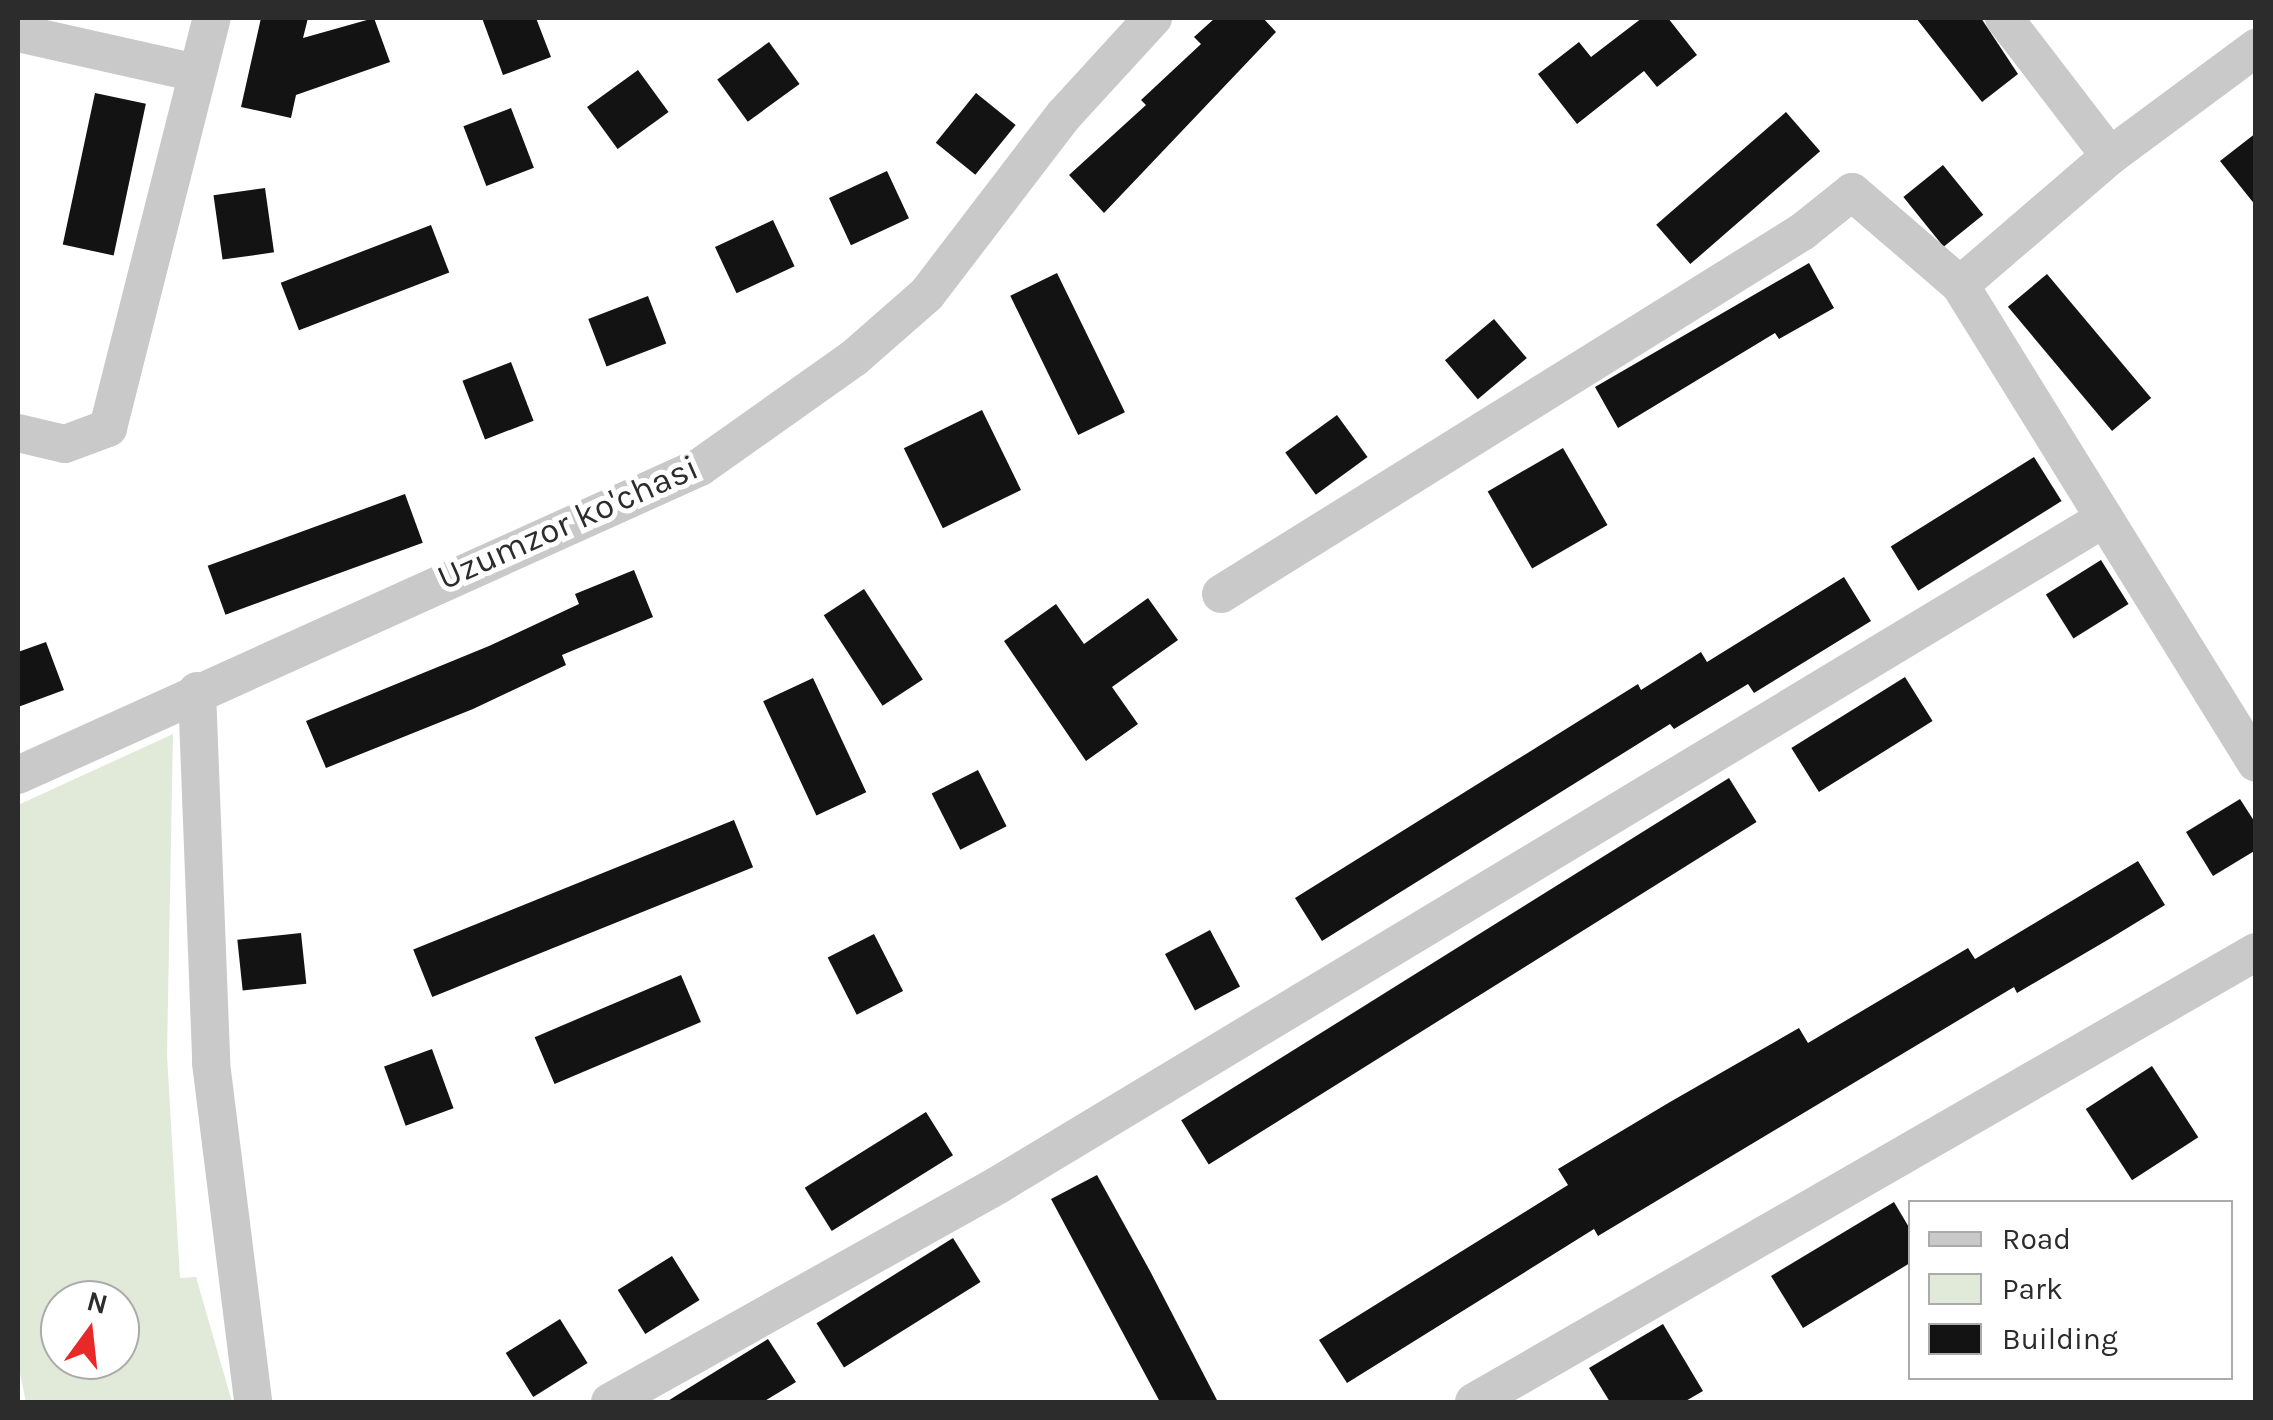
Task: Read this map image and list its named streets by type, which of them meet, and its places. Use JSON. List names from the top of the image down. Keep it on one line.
{"streets":{"street":["Uzumzor ko'chasi"]},"legend":["Road","Park","Building"],"north":"top"}
